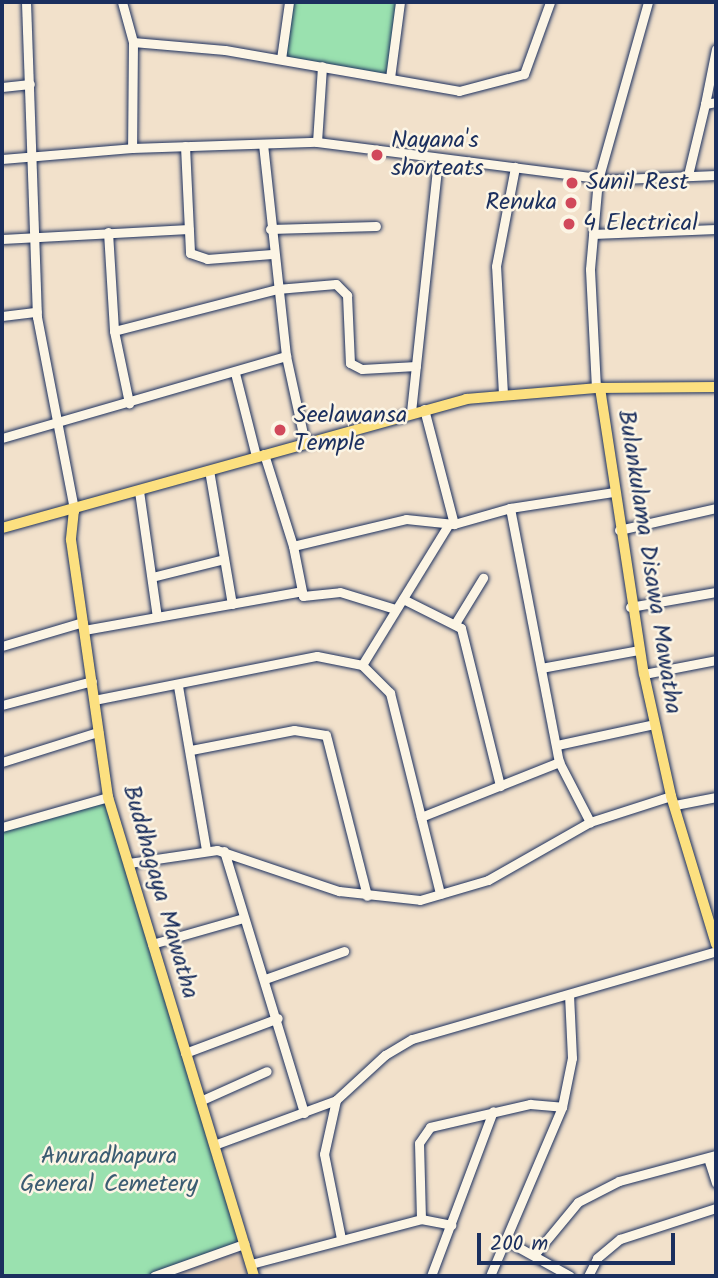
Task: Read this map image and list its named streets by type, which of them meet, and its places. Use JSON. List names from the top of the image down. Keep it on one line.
{"streets":{"main road":["Bulankulama Disawa Mawatha","Buddhagaya Mawatha"]},"parks":["Anuradhapura General Cemetery"],"places":["Nayana's shorteats","Sunil Rest","Renuka","4 Electrical","Seelawansa Temple"],"scale_bar":"200 m"}
